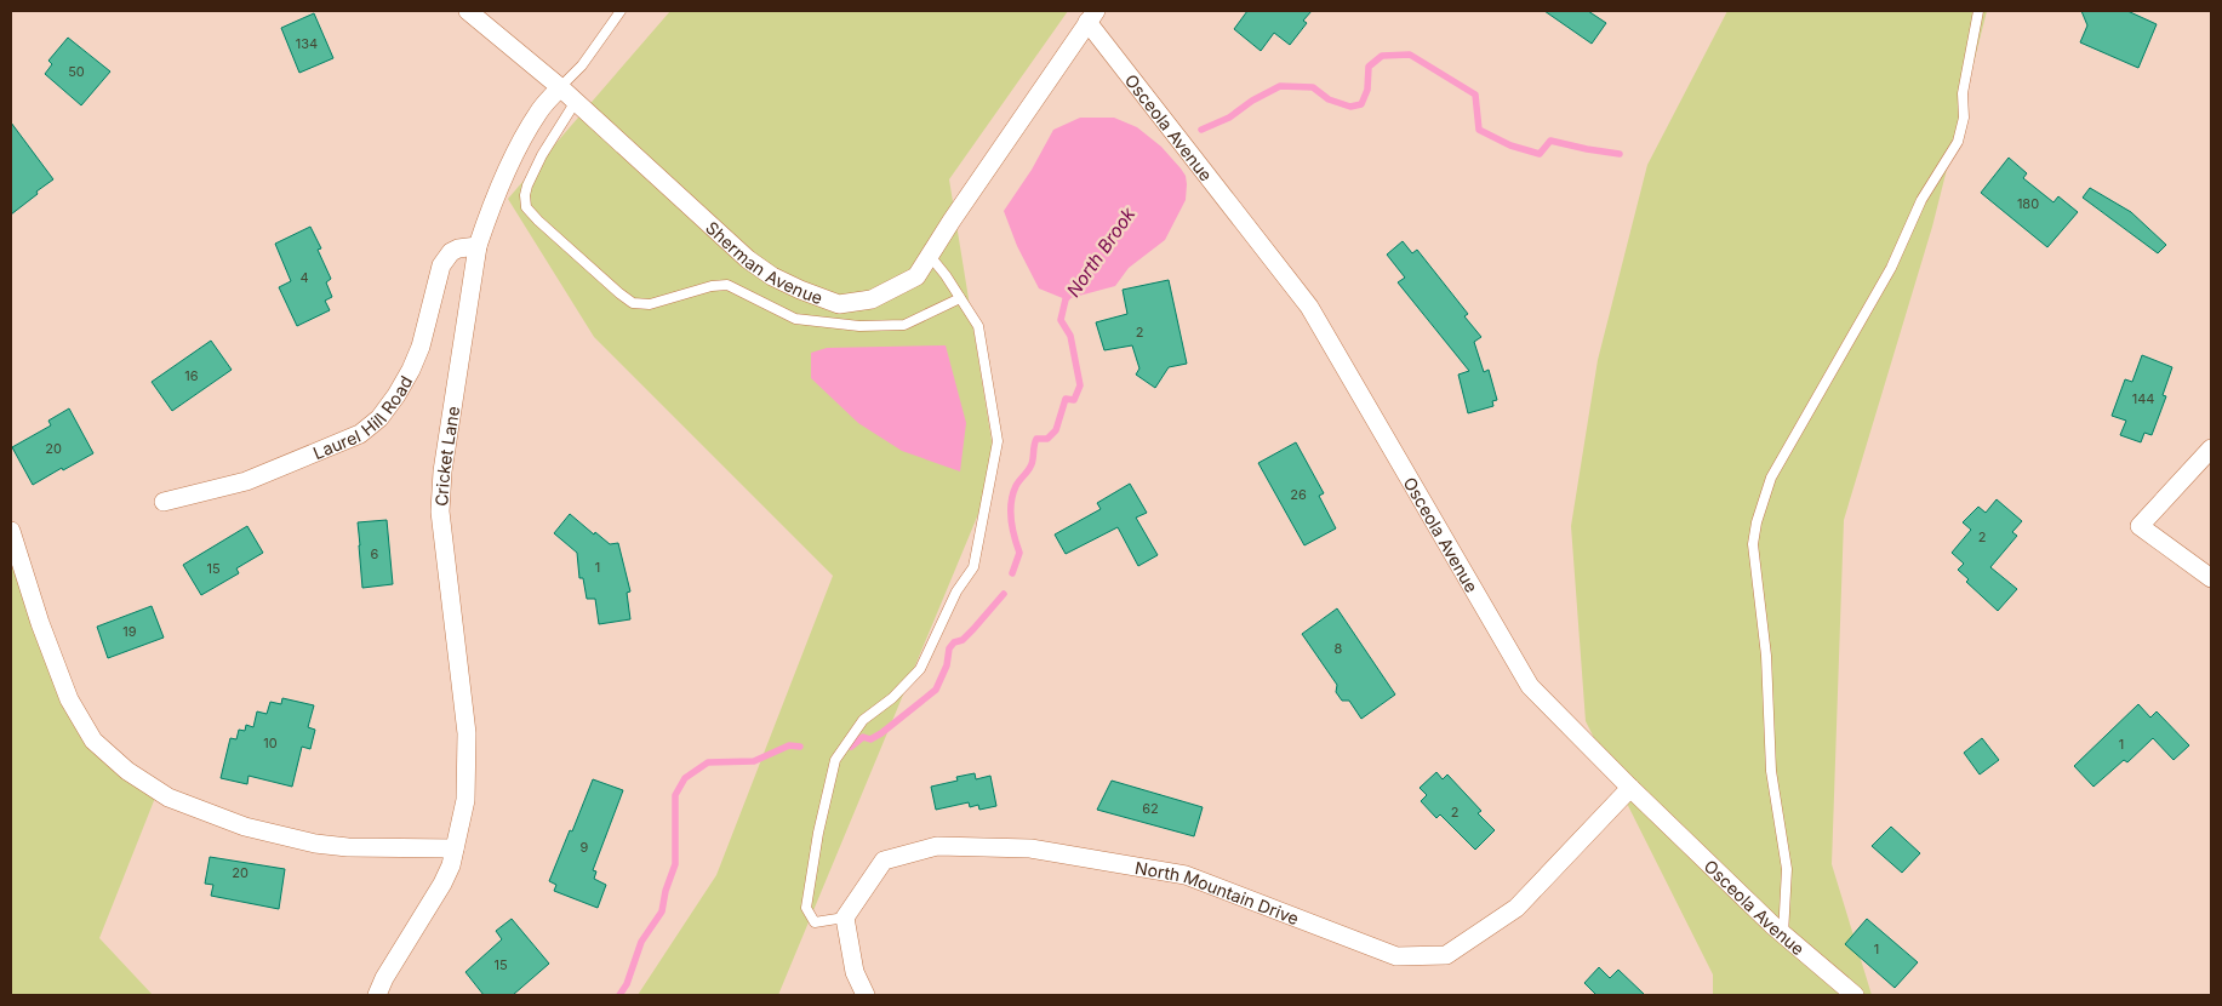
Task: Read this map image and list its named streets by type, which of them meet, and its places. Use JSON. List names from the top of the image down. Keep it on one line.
{"streets":{"street":["Osceola Avenue","Sherman Avenue","Laurel Hill Road","Cricket Lane","North Mountain Drive"]},"crossings":[["Osceola Avenue","Sherman Avenue"],["Osceola Avenue","North Mountain Drive"],["Sherman Avenue","Cricket Lane"],["Laurel Hill Road","Cricket Lane"]],"water":["North Brook"],"house_numbers":["134","50","180","4","2","16","144","20","26","2","6","1","15","19","8","10","1","62","2","9","20","1","15"]}
